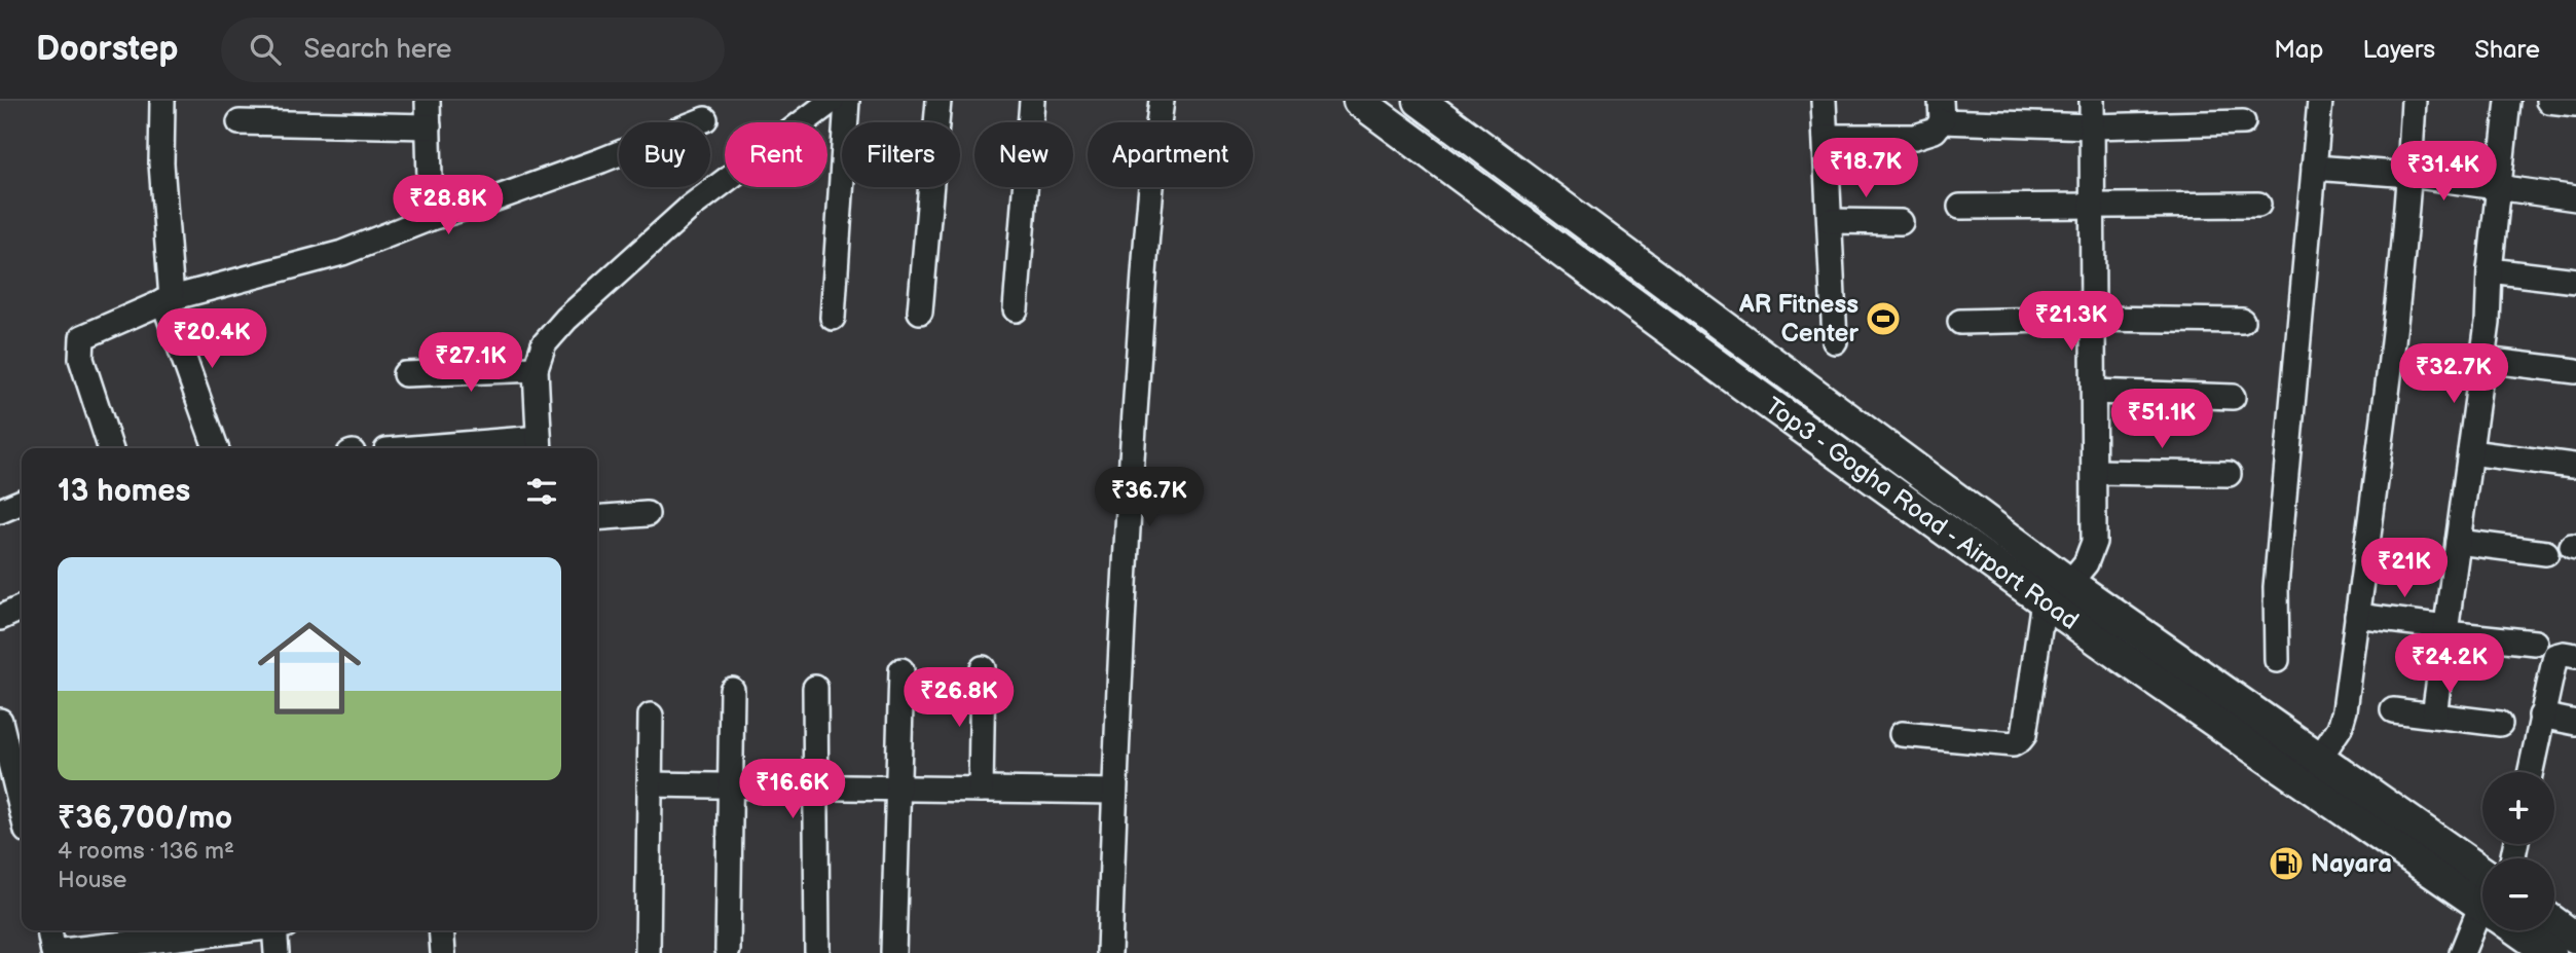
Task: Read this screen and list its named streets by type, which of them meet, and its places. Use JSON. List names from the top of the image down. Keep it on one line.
{"streets":{"main road":["Top3 - Gogha Road - Airport Road"]},"places":{"sports":["AR Fitness Center"],"fuel station":["Nayara"]},"page":{"header":"Doorstep","search":"Search here","nav":["Map","Layers","Share"],"chip":["Buy","Rent","Filters","New","Apartment"],"price":["₹18.7K","₹31.4K","₹28.8K","₹21.3K","₹20.4K","₹27.1K","₹32.7K","₹51.1K","₹36.7K","₹21K","₹24.2K","₹26.8K","₹16.6K"],"heading":"13 homes","list":[{"name":"₹36,700/mo","note":"4 rooms · 136 m² · House"}],"map_buttons":["+","−"]}}
